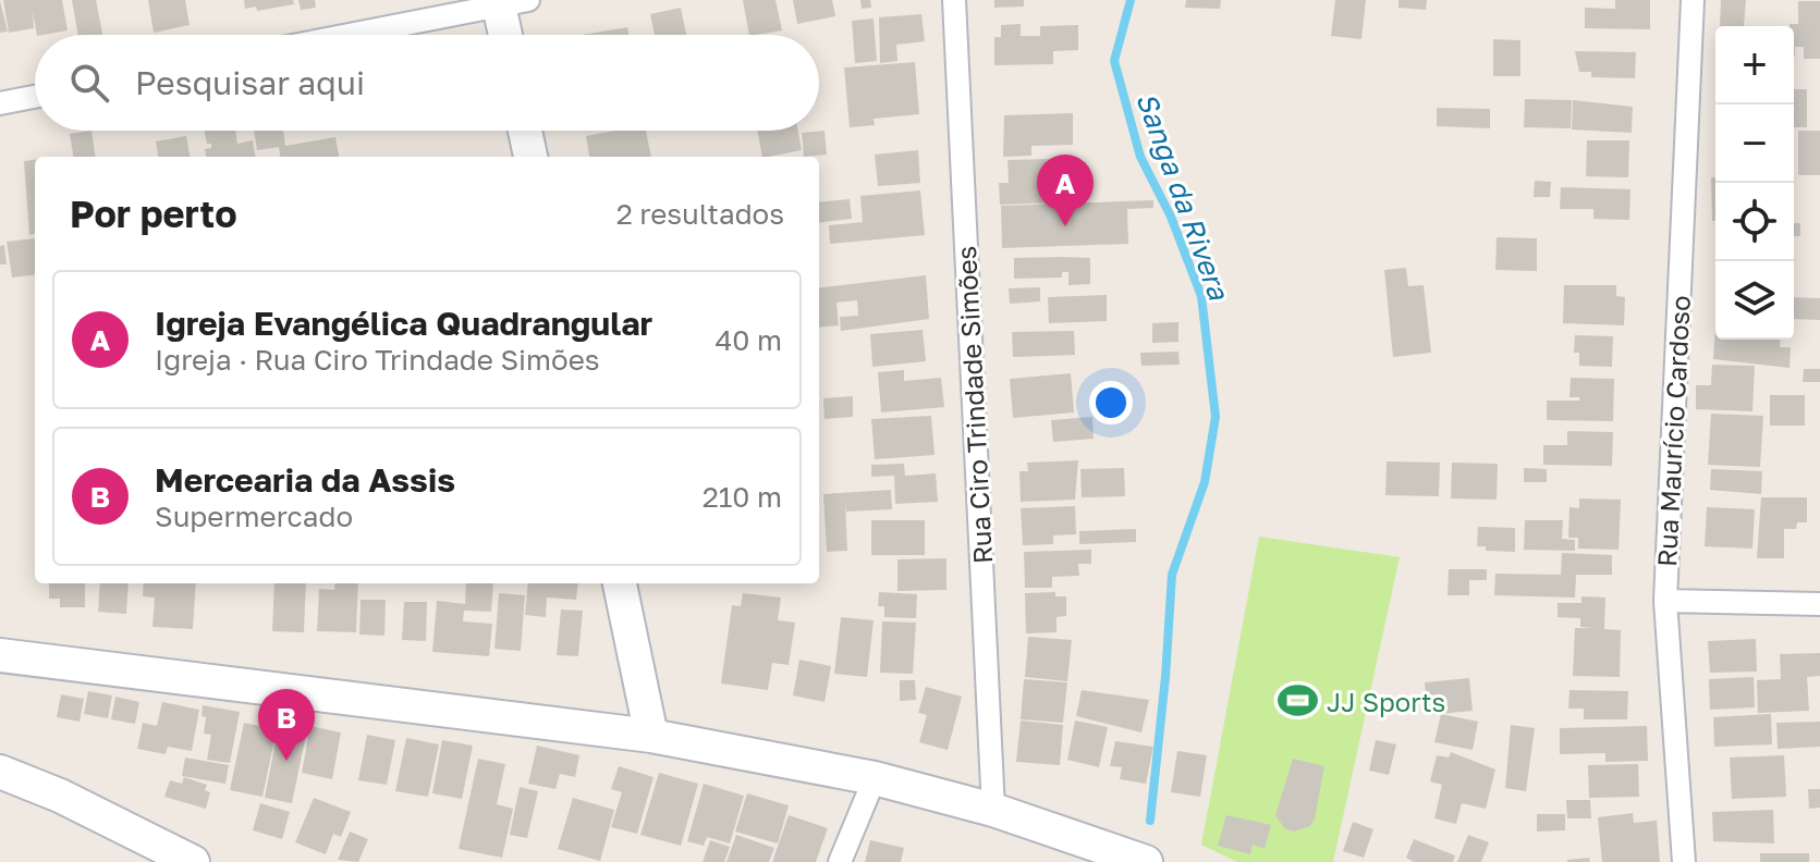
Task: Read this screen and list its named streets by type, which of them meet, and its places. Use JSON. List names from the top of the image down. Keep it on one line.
{"streets":{"street":["Rua Ciro Trindade Simões","Rua Maurício Cardoso"]},"water":["Sanga da Rivera"],"places":{"sports":["JJ Sports"]},"page":{"map_buttons":["+","−"],"search":"Pesquisar aqui","pins":["A","B"],"heading":["Por perto","2 resultados"],"list":[{"mark":"A","name":"Igreja Evangélica Quadrangular","note":"Igreja · Rua Ciro Trindade Simões","value":"40 m"},{"mark":"B","name":"Mercearia da Assis","note":"Supermercado","value":"210 m"}]}}
